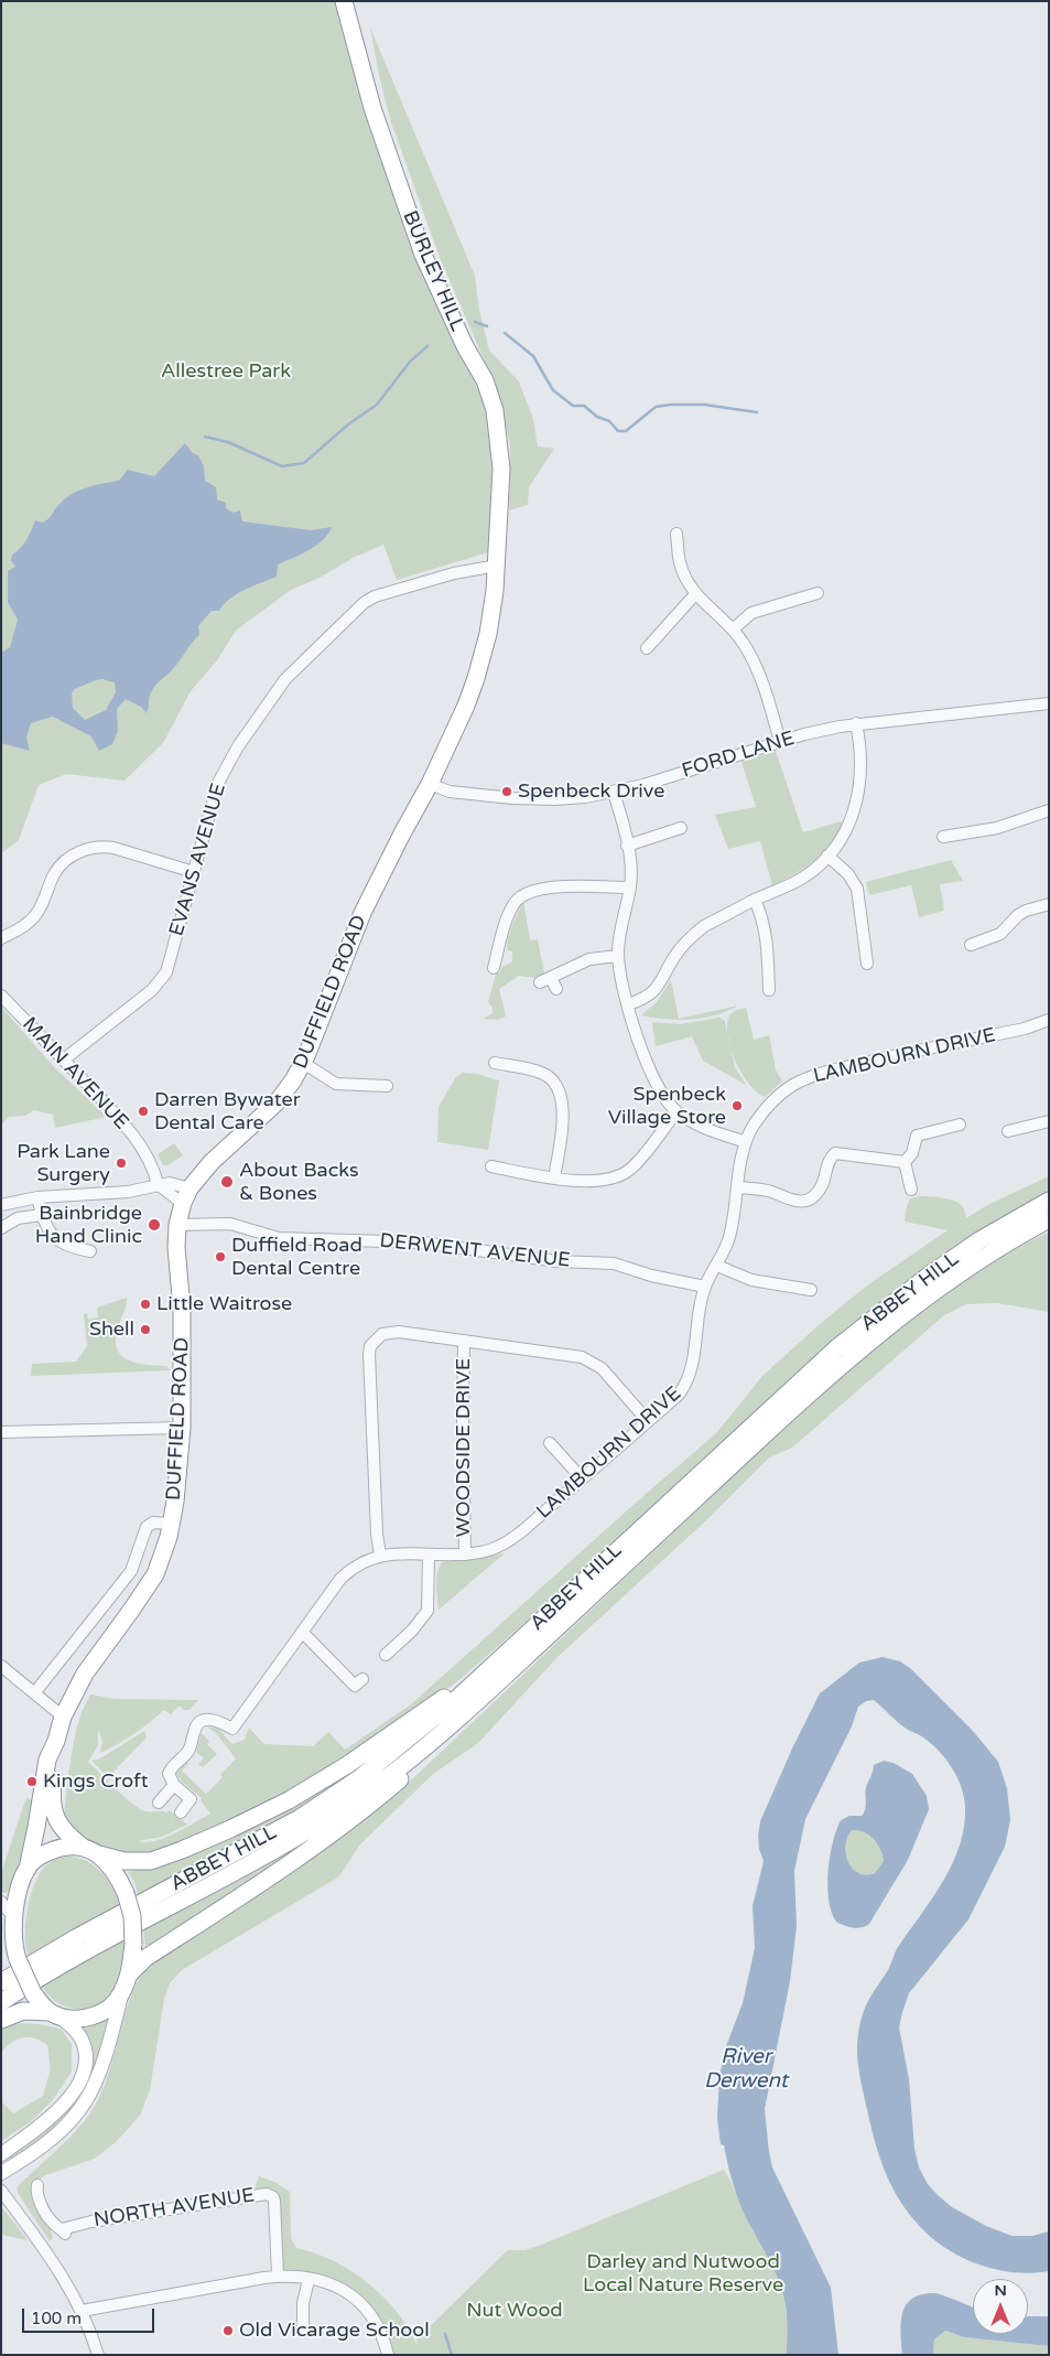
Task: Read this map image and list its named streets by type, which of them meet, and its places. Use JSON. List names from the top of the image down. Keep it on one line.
{"streets":{"highway":["BURLEY HILL","DUFFIELD ROAD","ABBEY HILL"],"street":["FORD LANE","EVANS AVENUE","LAMBOURN DRIVE","MAIN AVENUE","DERWENT AVENUE","WOODSIDE DRIVE","NORTH AVENUE"]},"crossings":[["BURLEY HILL","DUFFIELD ROAD"],["FORD LANE","DUFFIELD ROAD"],["EVANS AVENUE","DUFFIELD ROAD"],["EVANS AVENUE","MAIN AVENUE"],["DUFFIELD ROAD","DERWENT AVENUE"],["LAMBOURN DRIVE","DERWENT AVENUE"],["LAMBOURN DRIVE","WOODSIDE DRIVE"]],"water":["River Derwent"],"parks":["Allestree Park","Darley and Nutwood Local Nature Reserve","Nut Wood"],"places":["Spenbeck Drive","Spenbeck Village Store","Darren Bywater Dental Care","Park Lane Surgery","About Backs & Bones","Bainbridge Hand Clinic","Duffield Road Dental Centre","Little Waitrose","Shell","Kings Croft","Old Vicarage School"],"scale_bar":"100 m","north":"top"}
